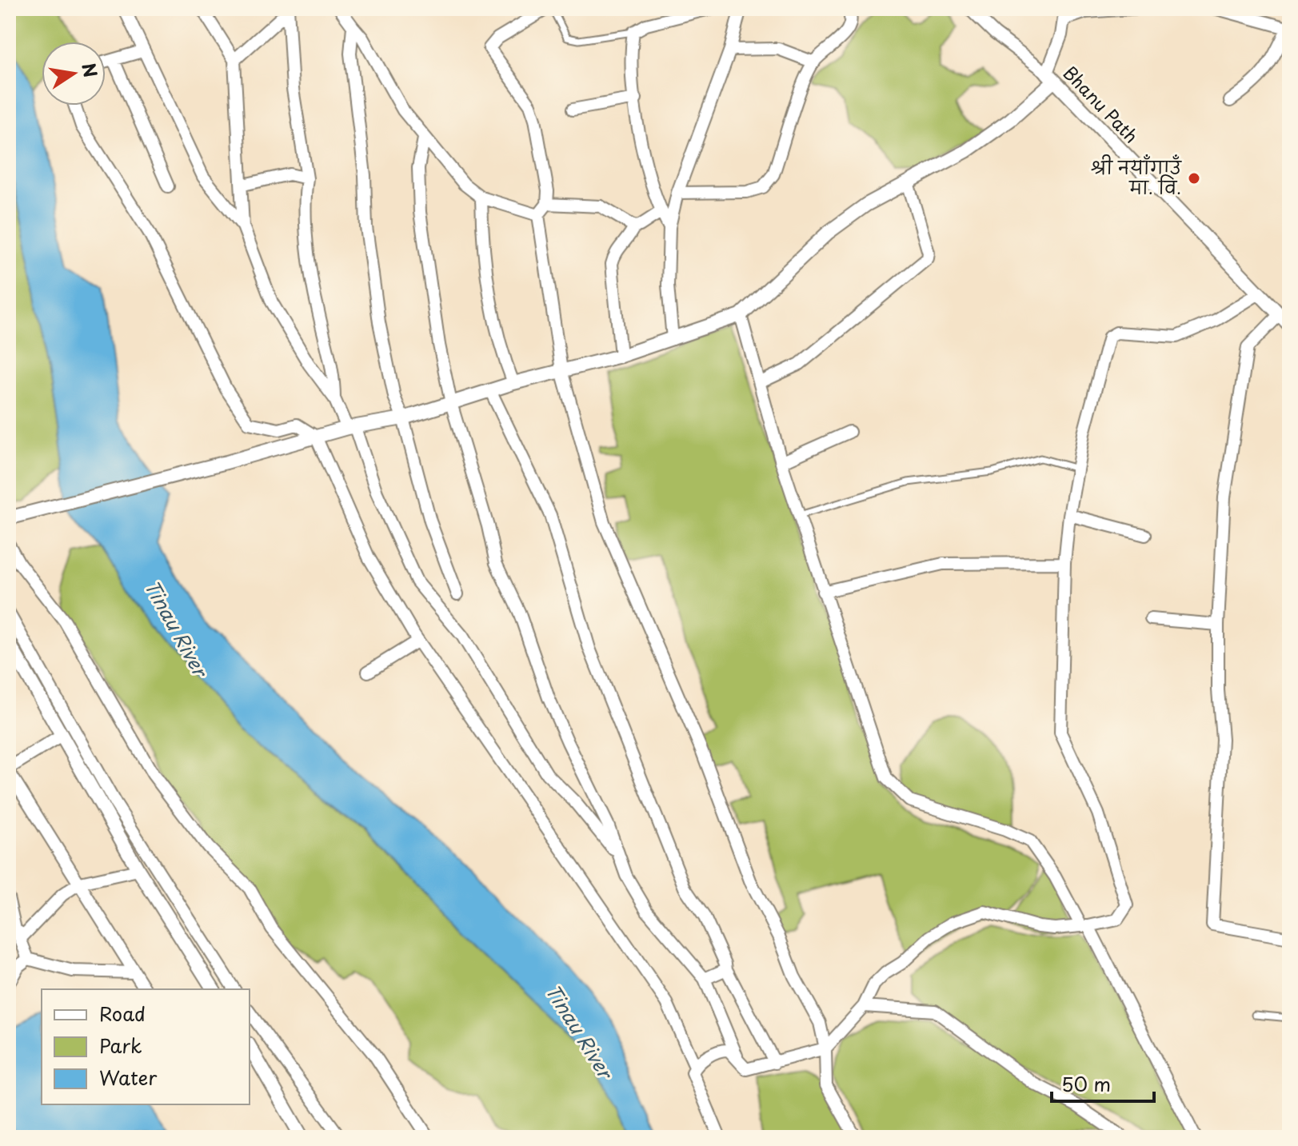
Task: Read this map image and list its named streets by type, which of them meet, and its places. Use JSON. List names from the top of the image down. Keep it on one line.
{"streets":{"street":["Bhanu Path"]},"water":["Tinau River"],"places":["श्री नयाँगाउँ मा. वि."],"legend":["Road","Park","Water"],"scale_bar":"50 m","north":"right"}
